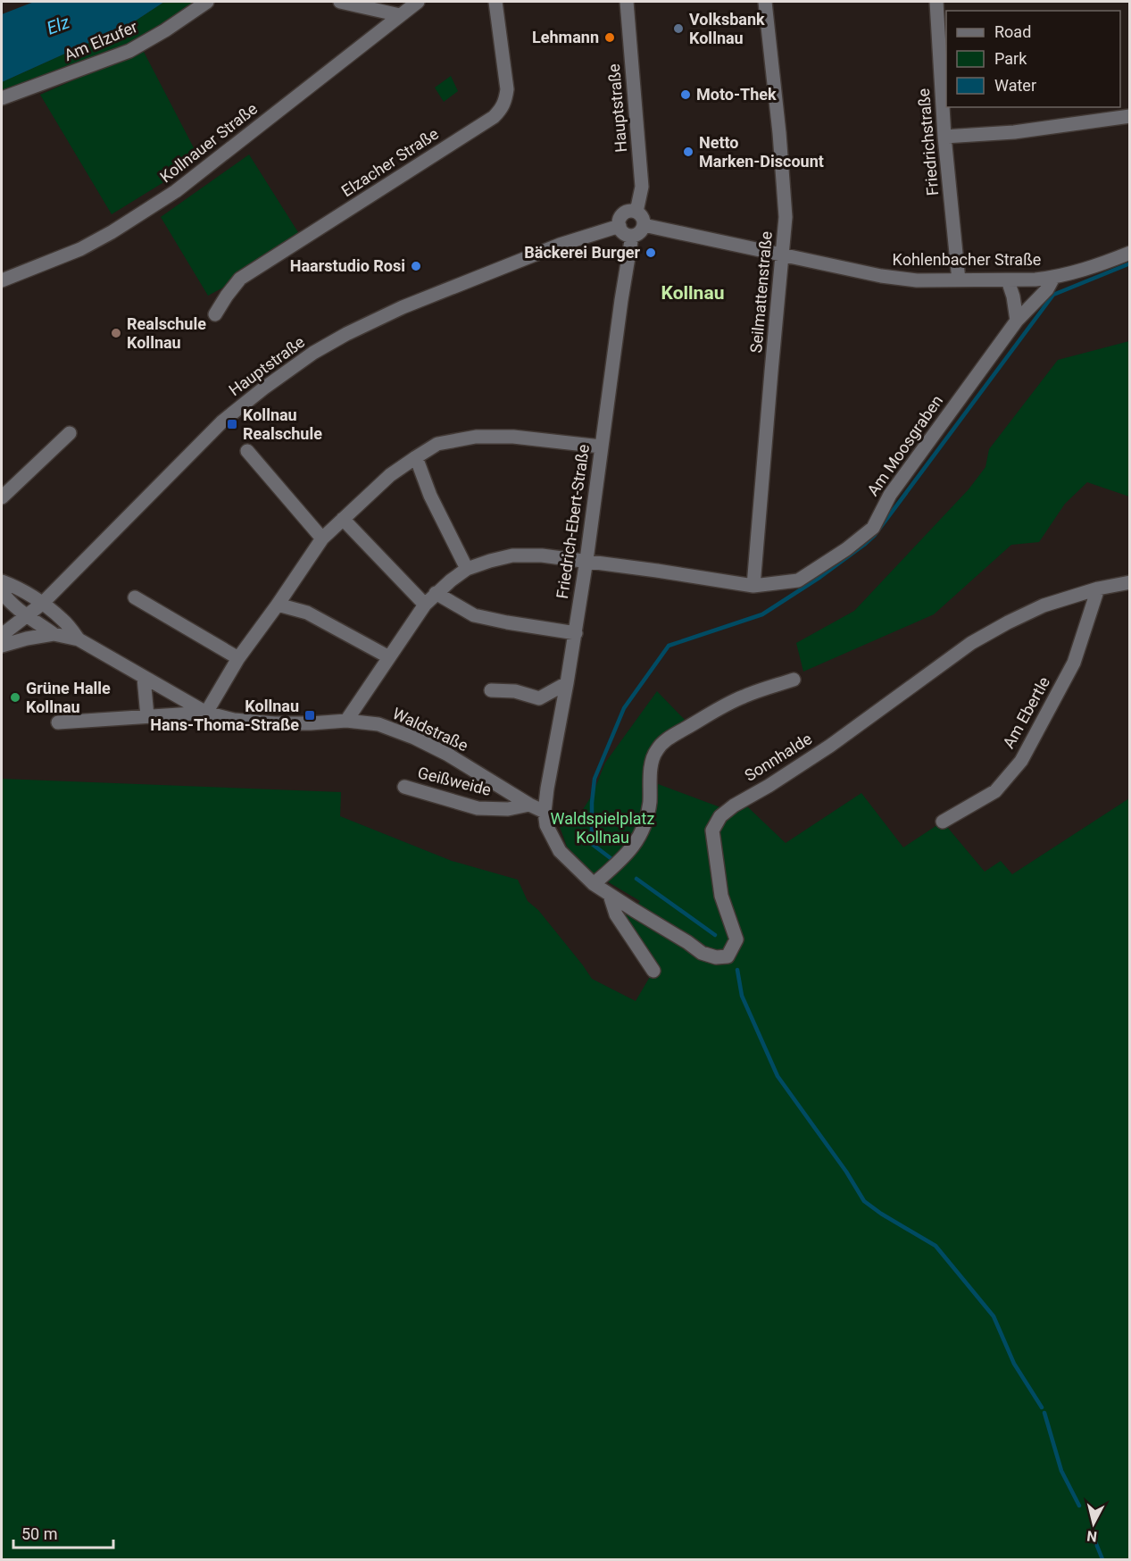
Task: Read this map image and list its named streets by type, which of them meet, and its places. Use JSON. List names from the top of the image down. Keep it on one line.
{"streets":{"street":["Am Elzufer","Hauptstraße","Friedrichstraße","Kollnauer Straße","Elzacher Straße","Kohlenbacher Straße","Seilmattenstraße","Am Moosgraben","Friedrich-Ebert-Straße","Am Ebertle","Waldstraße","Sonnhalde","Geißweide"]},"crossings":[["Hauptstraße","Kohlenbacher Straße"],["Hauptstraße","Friedrich-Ebert-Straße"],["Hauptstraße","Waldstraße"],["Friedrichstraße","Kohlenbacher Straße"],["Kohlenbacher Straße","Seilmattenstraße"],["Kohlenbacher Straße","Am Moosgraben"],["Kohlenbacher Straße","Friedrich-Ebert-Straße"],["Seilmattenstraße","Am Moosgraben"],["Am Moosgraben","Friedrich-Ebert-Straße"],["Am Moosgraben","Waldstraße"],["Friedrich-Ebert-Straße","Waldstraße"],["Am Ebertle","Sonnhalde"],["Waldstraße","Geißweide"]],"districts":["Kollnau"],"water":["Elz"],"parks":["Waldspielplatz Kollnau"],"places":{"other":["Volksbank Kollnau","Lehmann","Moto-Thek","Netto Marken-Discount","Bäckerei Burger","Haarstudio Rosi","Realschule Kollnau","Grüne Halle Kollnau"],"transit":["Kollnau Realschule","Kollnau Hans-Thoma-Straße"]},"legend":["Road","Park","Water"],"scale_bar":"50 m","north":"bottom"}
